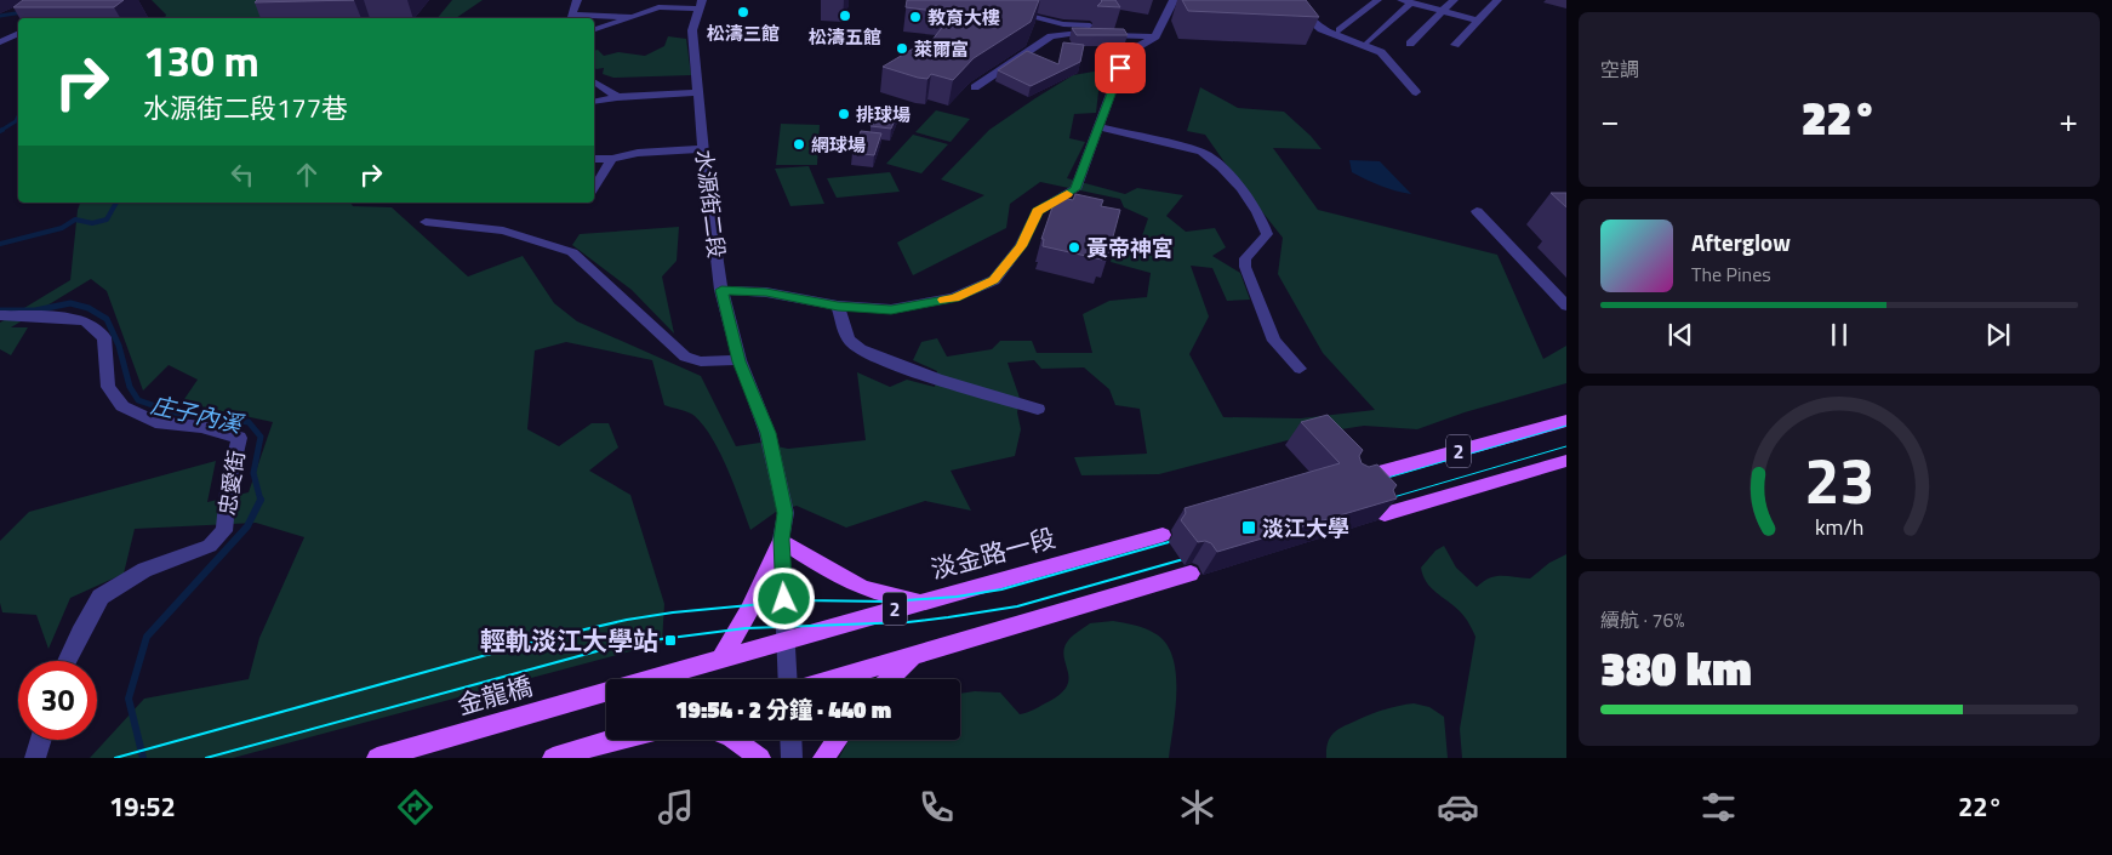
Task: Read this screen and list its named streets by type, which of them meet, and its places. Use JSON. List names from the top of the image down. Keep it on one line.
{"streets":{"main road":["2","淡金路一段","金龍橋"],"street":["水源街二段","忠愛街"]},"crossings":[["水源街二段","淡金路一段"]],"water":["庄子內溪"],"places":{"other":["松濤三館","松濤五館","教育大樓","萊爾富","排球場","網球場","黃帝神宮"],"transit":["淡江大學","輕軌淡江大學站"]},"page":{"tile":["空調",["續航 · 76%","380 km"]],"turn":["130 m","水源街二段177巷"],"heat":["−","22°","+"],"song":["Afterglow","The Pines"],"limit":"30","trip":"19:54 · 2 分鐘 · 440 m","tabs":["19:52","22°"],"gauge":["23","km/h"]}}
